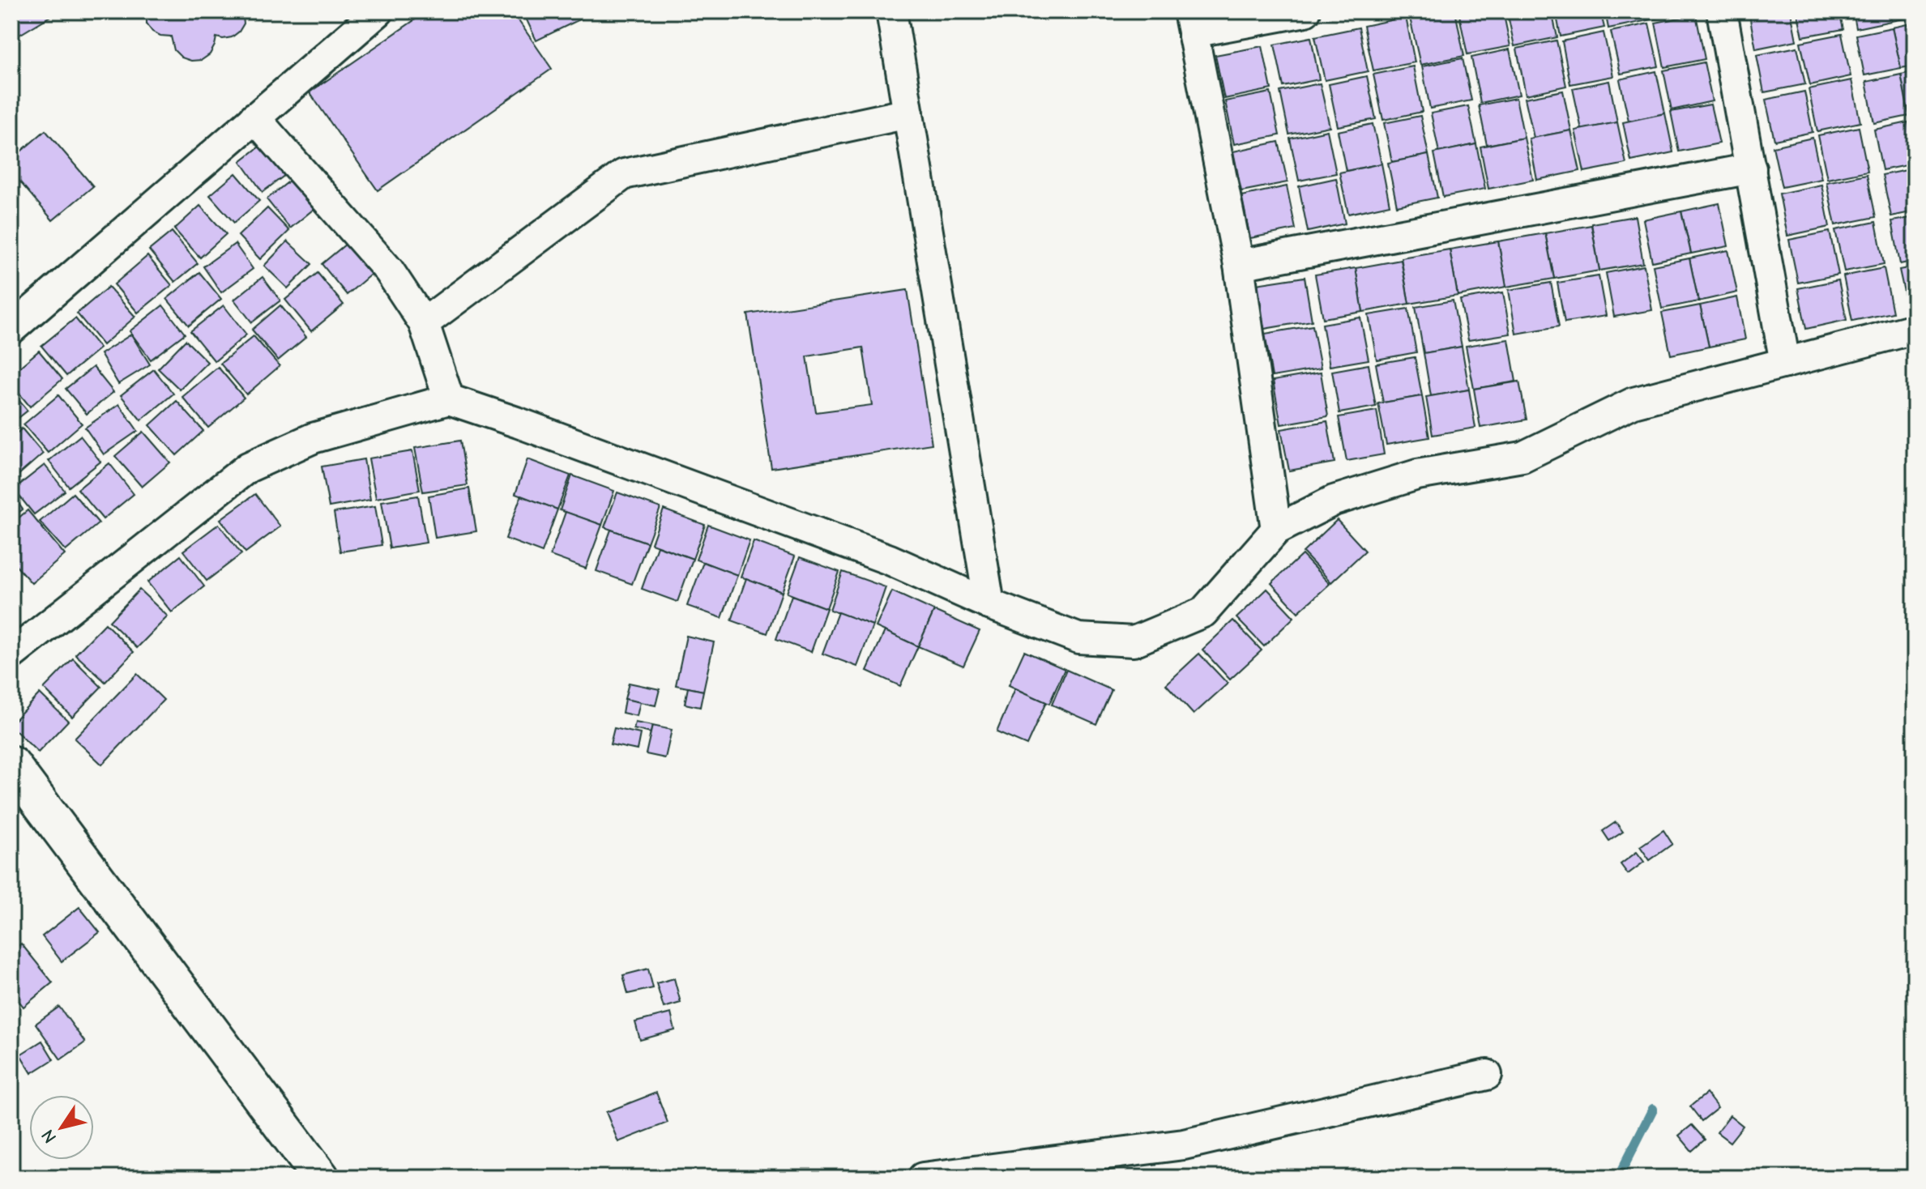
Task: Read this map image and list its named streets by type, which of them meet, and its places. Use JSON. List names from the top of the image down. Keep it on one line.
{"north":"bottom left"}
